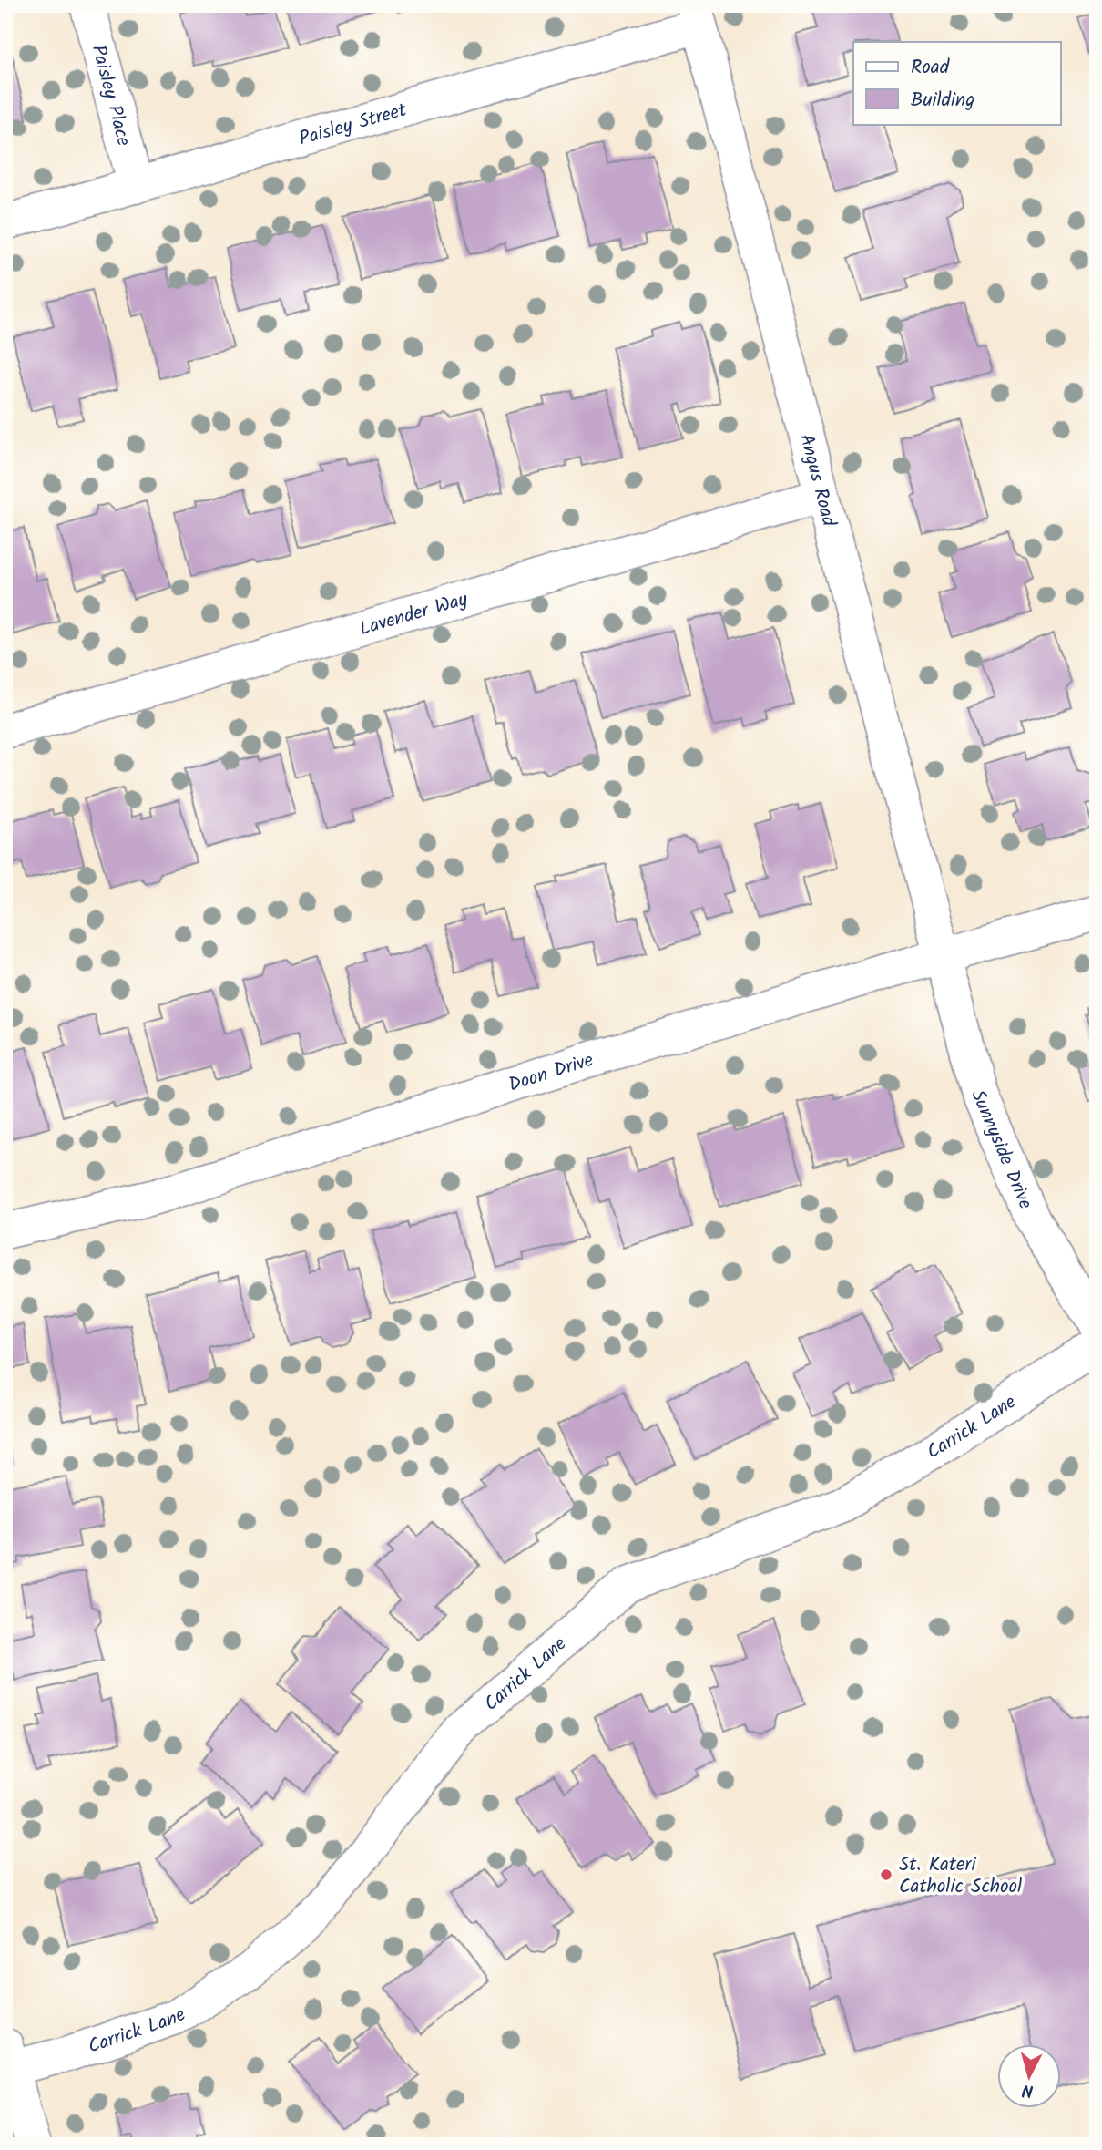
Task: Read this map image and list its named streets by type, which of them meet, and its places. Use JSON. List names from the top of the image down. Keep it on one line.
{"streets":{"street":["Paisley Place","Paisley Street","Angus Road","Lavender Way","Doon Drive","Sunnyside Drive","Carrick Lane"]},"crossings":[["Paisley Place","Paisley Street"],["Paisley Street","Angus Road"],["Angus Road","Lavender Way"],["Angus Road","Doon Drive"],["Angus Road","Sunnyside Drive"],["Doon Drive","Sunnyside Drive"]],"places":["St. Kateri Catholic School"],"legend":["Road","Building"],"north":"bottom"}
